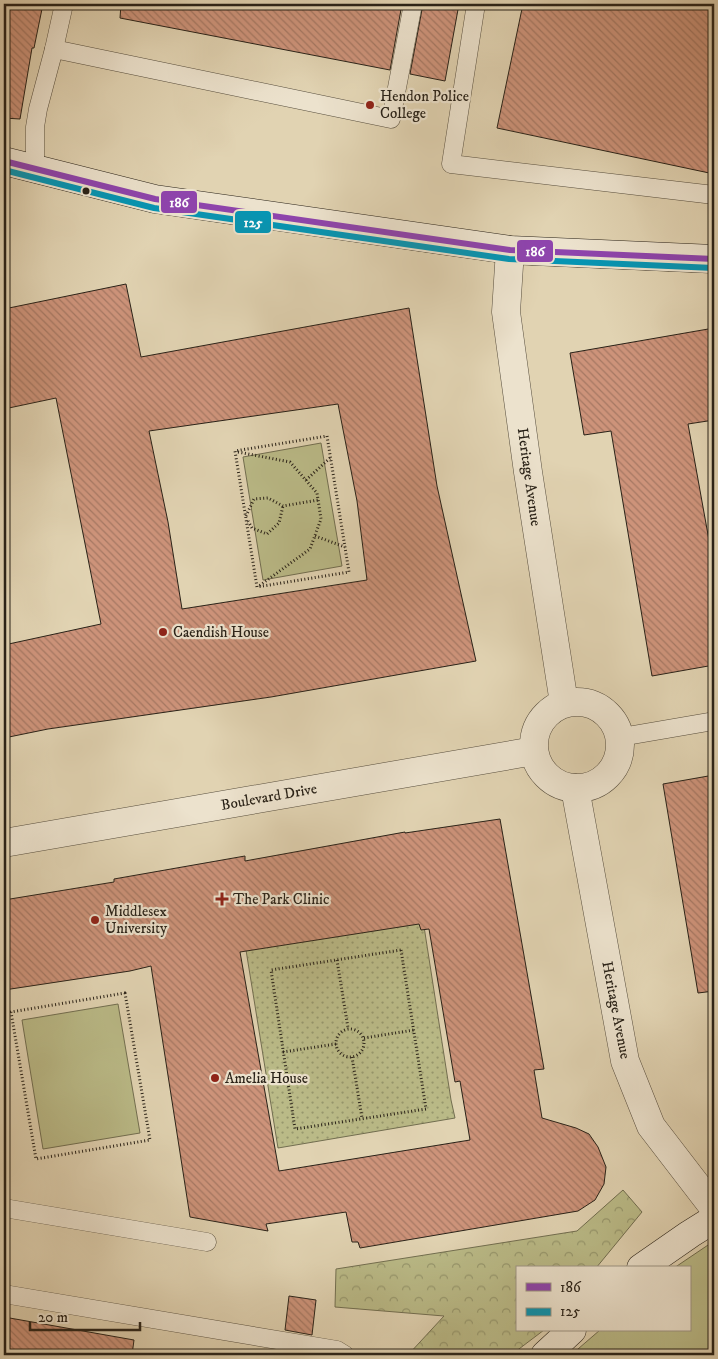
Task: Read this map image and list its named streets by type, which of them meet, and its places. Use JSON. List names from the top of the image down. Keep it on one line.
{"streets":{"street":["Heritage Avenue","Boulevard Drive"]},"crossings":[["Heritage Avenue","Boulevard Drive"]],"places":{"other":["Hendon Police College","Caendish House","Middlesex University","Amelia House"],"health":["The Park Clinic"]},"lines":["transit line 186","transit line 125"],"legend":["186","125"],"scale_bar":"20 m"}
